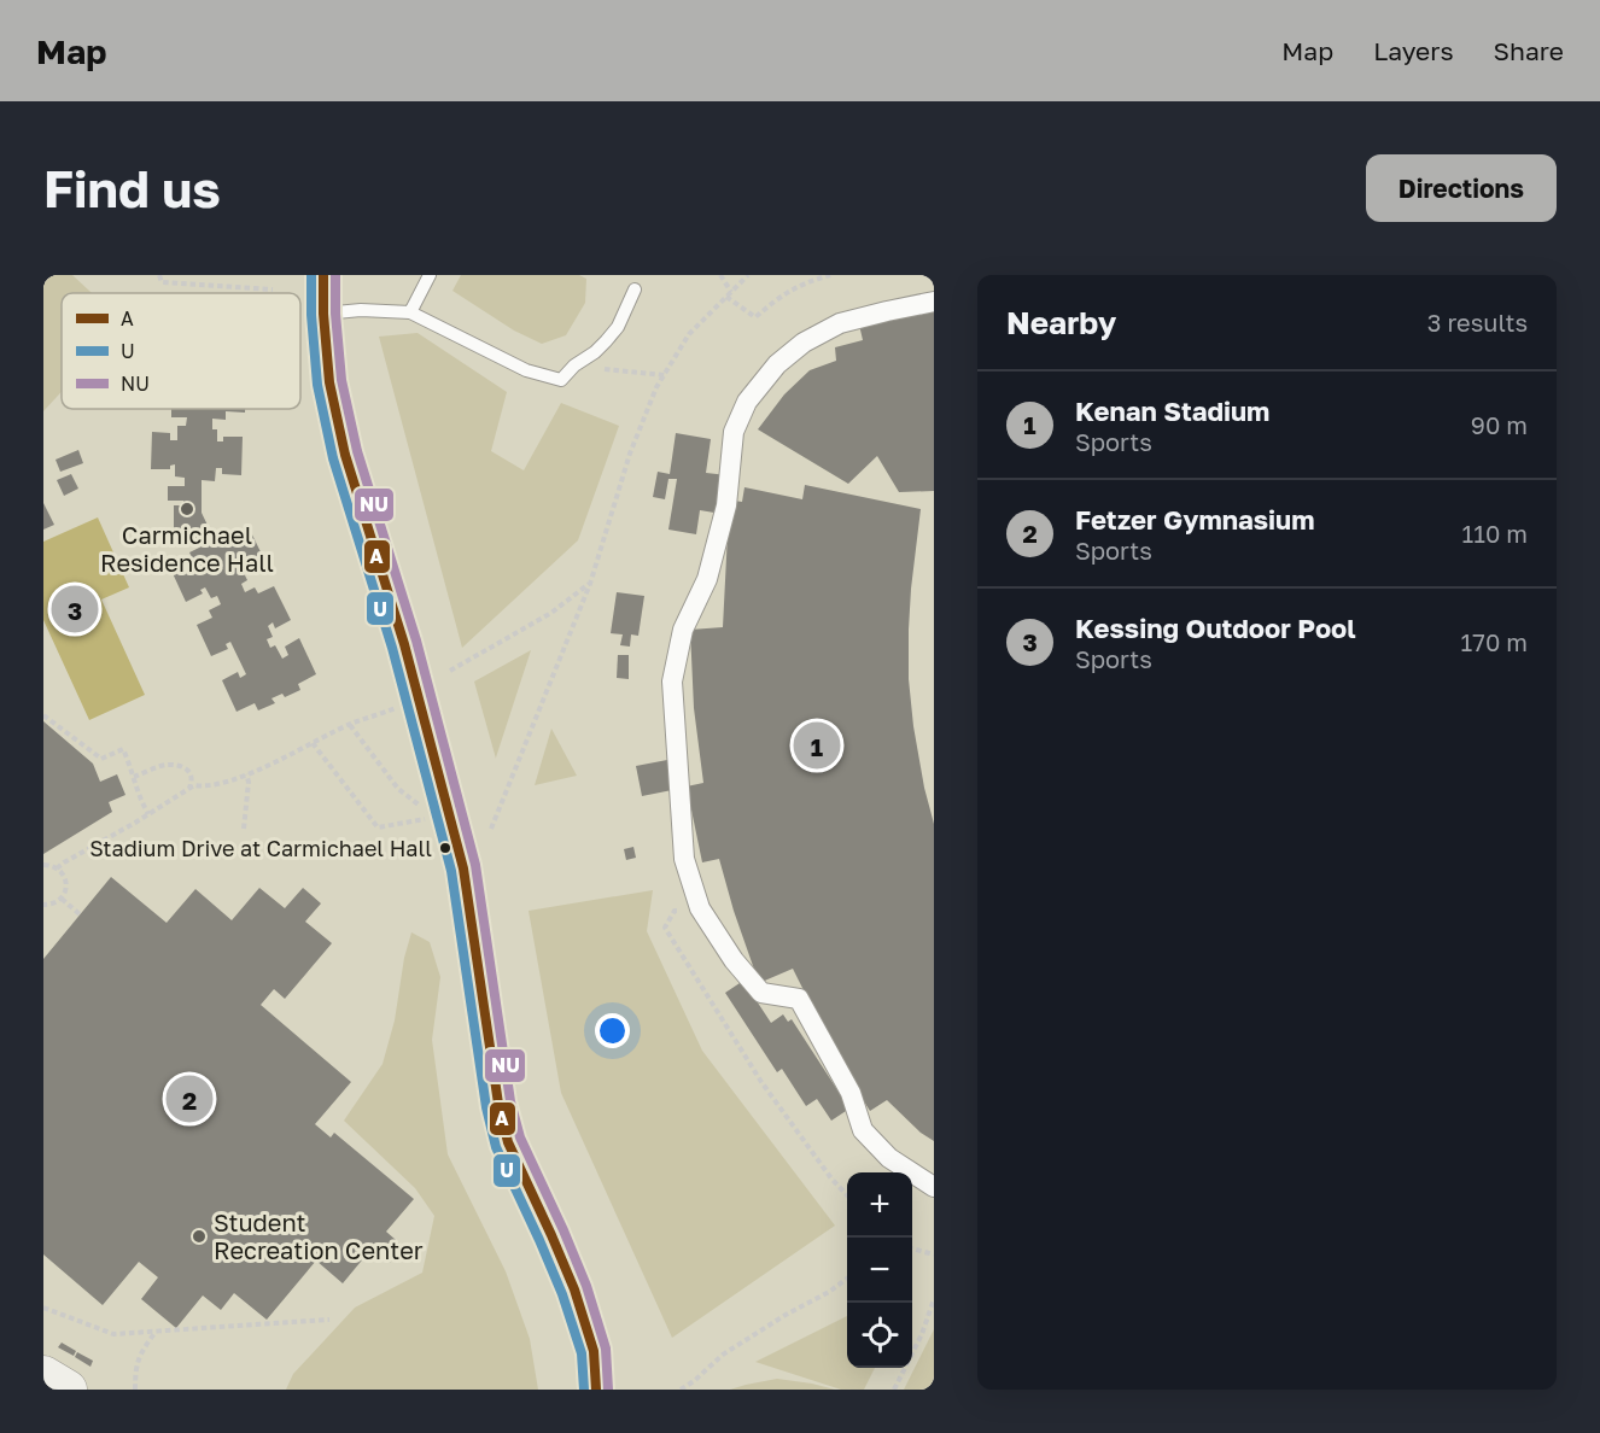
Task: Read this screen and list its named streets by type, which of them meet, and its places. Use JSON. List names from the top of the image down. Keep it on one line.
{"places":["Carmichael Residence Hall","Stadium Drive at Carmichael Hall","Student Recreation Center"],"lines":["transit line A","transit line U","transit line NU"],"legend":["A","U","NU"],"page":{"header":"Map","nav":["Map","Layers","Share"],"buttons":"Directions","title":"Find us","heading":["Nearby","3 results"],"list":[{"mark":"1","name":"Kenan Stadium","note":"Sports","value":"90 m"},{"mark":"2","name":"Fetzer Gymnasium","note":"Sports","value":"110 m"},{"mark":"3","name":"Kessing Outdoor Pool","note":"Sports","value":"170 m"}],"pins":["3","1","2"],"map_buttons":["+","−"]}}
